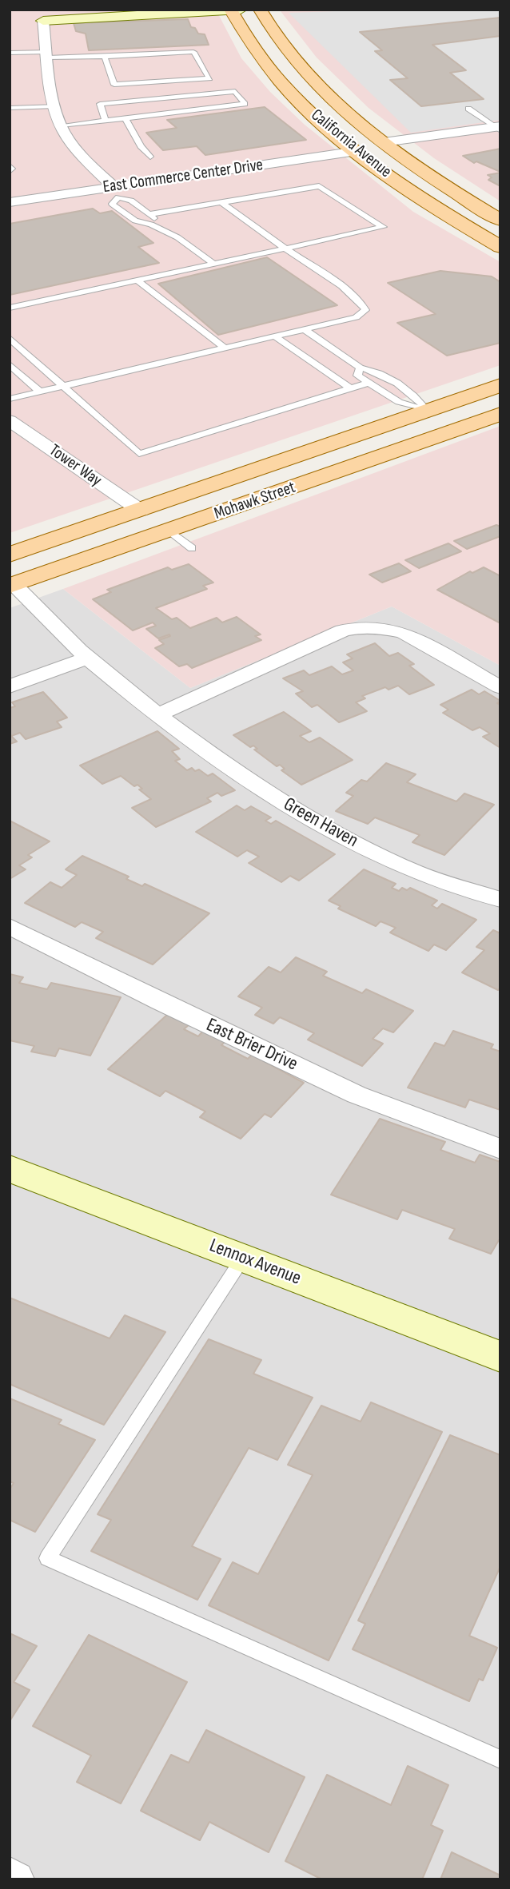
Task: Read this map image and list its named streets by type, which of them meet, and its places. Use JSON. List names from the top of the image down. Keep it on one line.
{"streets":{"main road":["California Avenue","Mohawk Street"],"street":["East Commerce Center Drive","Tower Way","Green Haven","East Brier Drive","Lennox Avenue"]},"crossings":[["California Avenue","East Commerce Center Drive"],["Tower Way","Mohawk Street"],["Mohawk Street","Green Haven"]]}
